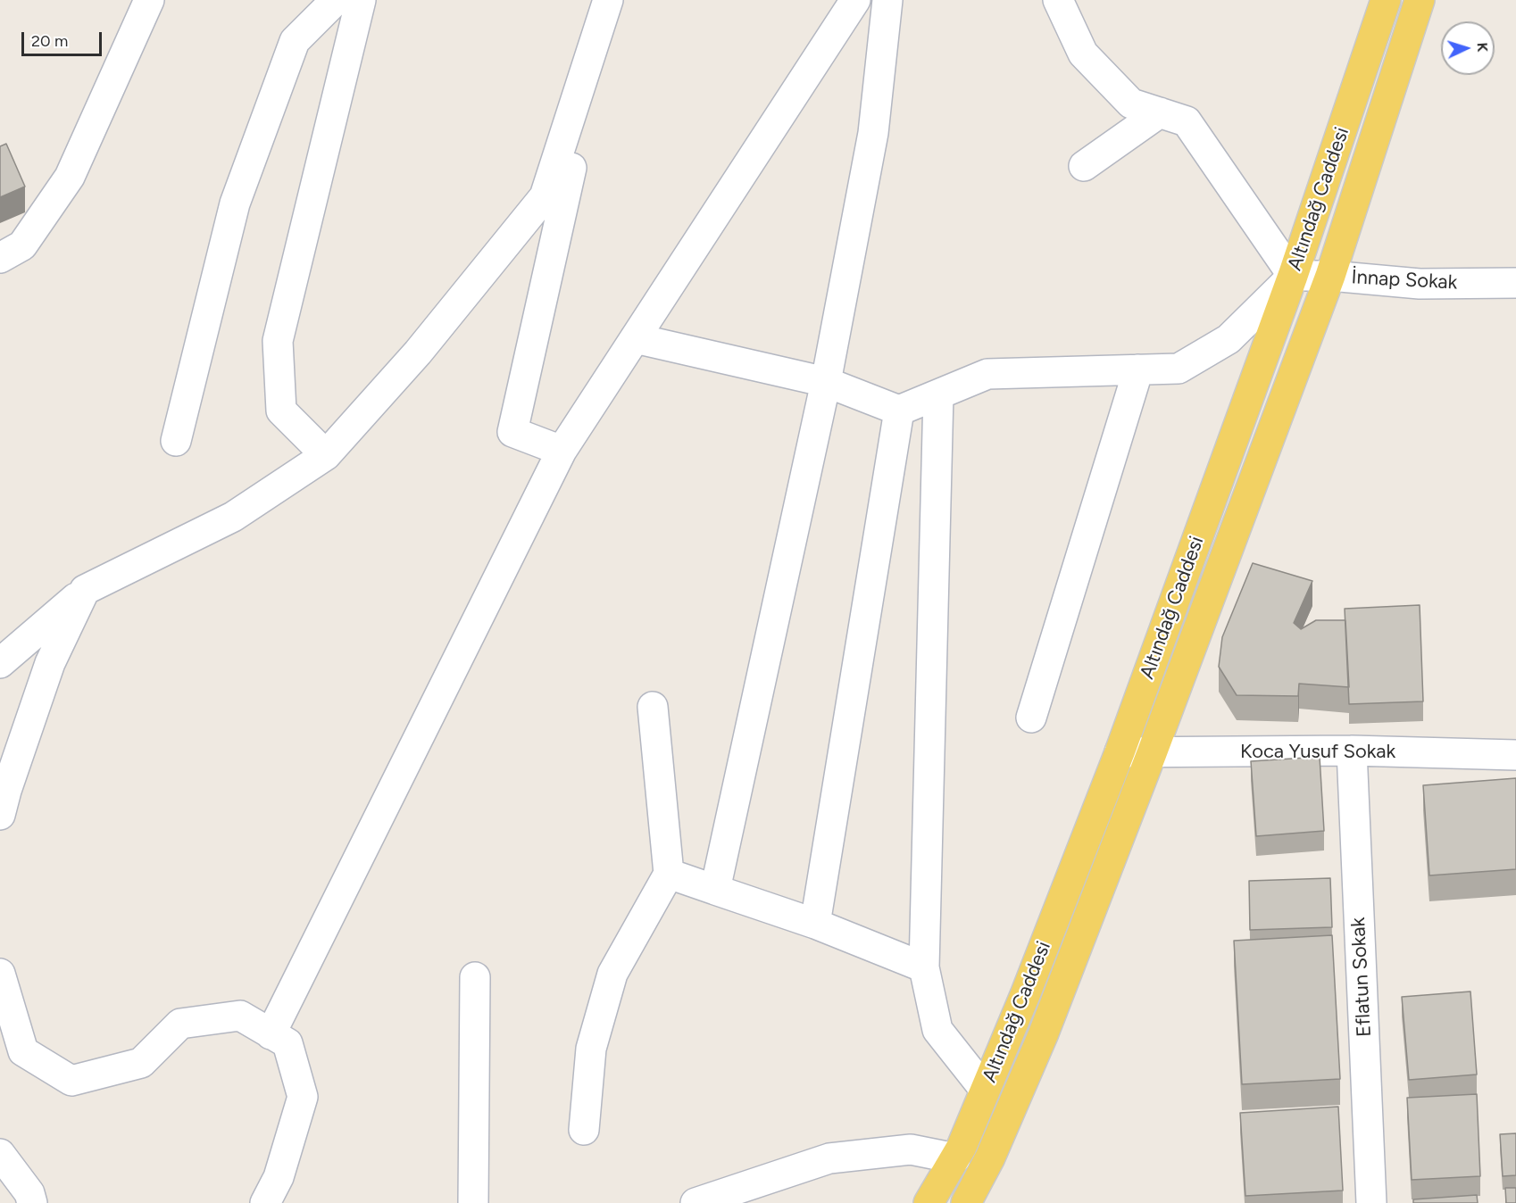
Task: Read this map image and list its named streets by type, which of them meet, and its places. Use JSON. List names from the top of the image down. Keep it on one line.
{"streets":{"main road":["Altındağ Caddesi"],"street":["İnnap Sokak","Koca Yusuf Sokak","Eflatun Sokak"]},"crossings":[["Altındağ Caddesi","İnnap Sokak"],["Altındağ Caddesi","Koca Yusuf Sokak"],["Koca Yusuf Sokak","Eflatun Sokak"]],"scale_bar":"20 m","north":"right"}
